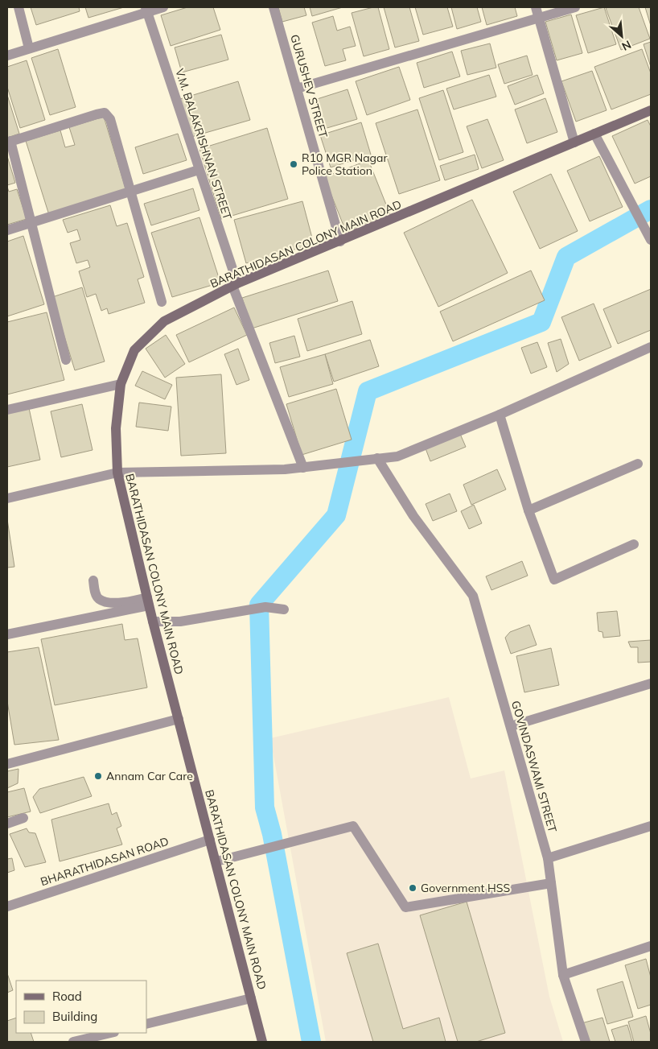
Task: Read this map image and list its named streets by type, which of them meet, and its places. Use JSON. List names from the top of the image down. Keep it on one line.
{"streets":{"main road":["BARATHIDASAN COLONY MAIN ROAD"],"street":["GURUSHEV STREET","V.M. BALAKRISHNAN STREET","GOVINDASWAMI STREET","BHARATHIDASAN ROAD"]},"crossings":[["GURUSHEV STREET","BARATHIDASAN COLONY MAIN ROAD"],["V.M. BALAKRISHNAN STREET","BARATHIDASAN COLONY MAIN ROAD"],["BARATHIDASAN COLONY MAIN ROAD","BHARATHIDASAN ROAD"]],"places":["R10 MGR Nagar Police Station","Annam Car Care","Government HSS"],"legend":["Road","Building"],"north":"bottom right"}
